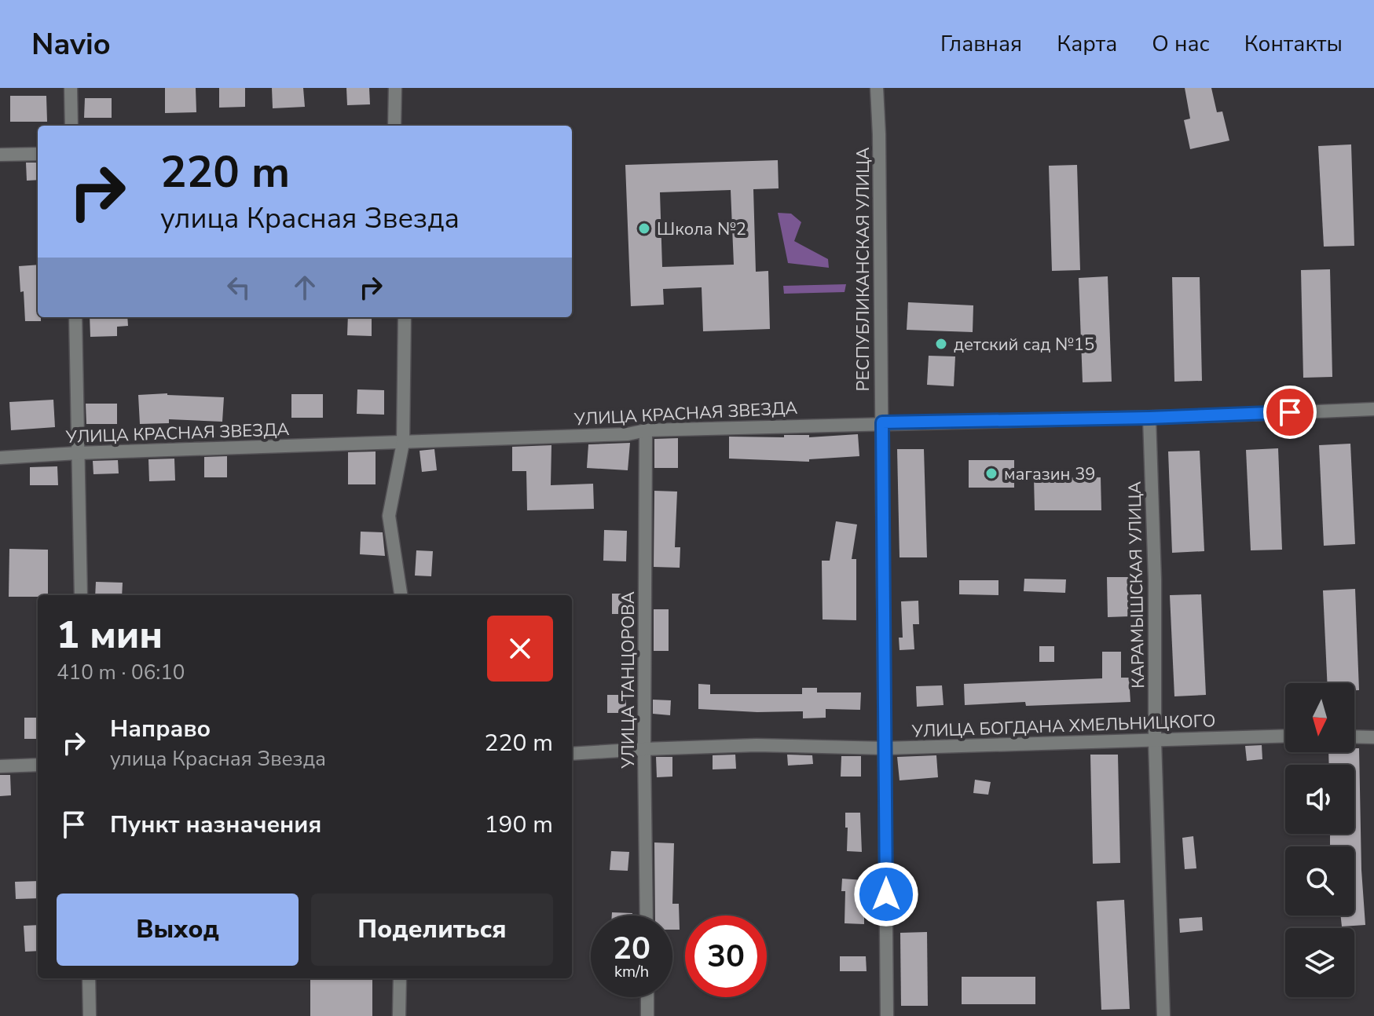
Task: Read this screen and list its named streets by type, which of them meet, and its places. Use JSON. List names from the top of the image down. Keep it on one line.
{"streets":{"street":["РЕСПУБЛИКАНСКАЯ УЛИЦА","УЛИЦА КРАСНАЯ ЗВЕЗДА","КАРАМЫШСКАЯ УЛИЦА","УЛИЦА ТАНЦОРОВА","УЛИЦА БОГДАНА ХМЕЛЬНИЦКОГО"]},"crossings":[["РЕСПУБЛИКАНСКАЯ УЛИЦА","УЛИЦА КРАСНАЯ ЗВЕЗДА"],["РЕСПУБЛИКАНСКАЯ УЛИЦА","УЛИЦА БОГДАНА ХМЕЛЬНИЦКОГО"],["УЛИЦА КРАСНАЯ ЗВЕЗДА","КАРАМЫШСКАЯ УЛИЦА"],["УЛИЦА КРАСНАЯ ЗВЕЗДА","УЛИЦА ТАНЦОРОВА"],["КАРАМЫШСКАЯ УЛИЦА","УЛИЦА БОГДАНА ХМЕЛЬНИЦКОГО"],["УЛИЦА ТАНЦОРОВА","УЛИЦА БОГДАНА ХМЕЛЬНИЦКОГО"]],"places":["Школа №2","детский сад №15","магазин 39"],"north":"bottom","page":{"header":"Navio","nav":["Главная","Карта","О нас","Контакты"],"turn":["220 m","улица Красная Звезда"],"heading":["1 мин","410 m · 06:10"],"list":[{"name":"Направо","note":"улица Красная Звезда","value":"220 m"},{"name":"Пункт назначения","value":"190 m"}],"buttons":["Выход","Поделиться"],"speed":"20 km/h","limit":"30"}}
